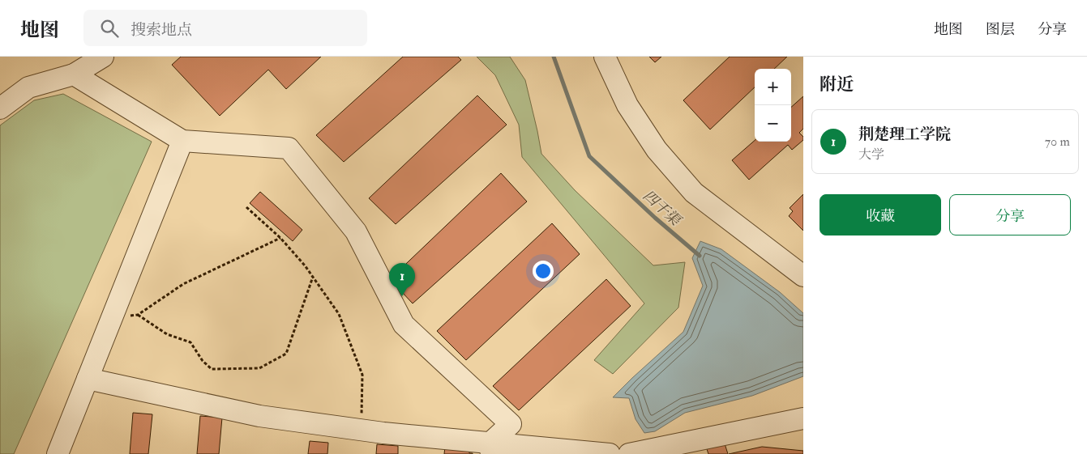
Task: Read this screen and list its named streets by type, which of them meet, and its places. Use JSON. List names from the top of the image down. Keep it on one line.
{"water":["四干渠"],"page":{"header":"地图","search":"搜索地点","nav":["地图","图层","分享"],"heading":"附近","map_buttons":["+","−"],"list":[{"mark":"1","name":"荆楚理工学院","note":"大学","value":"70 m"}],"buttons":["收藏","分享"],"pins":"1"}}
